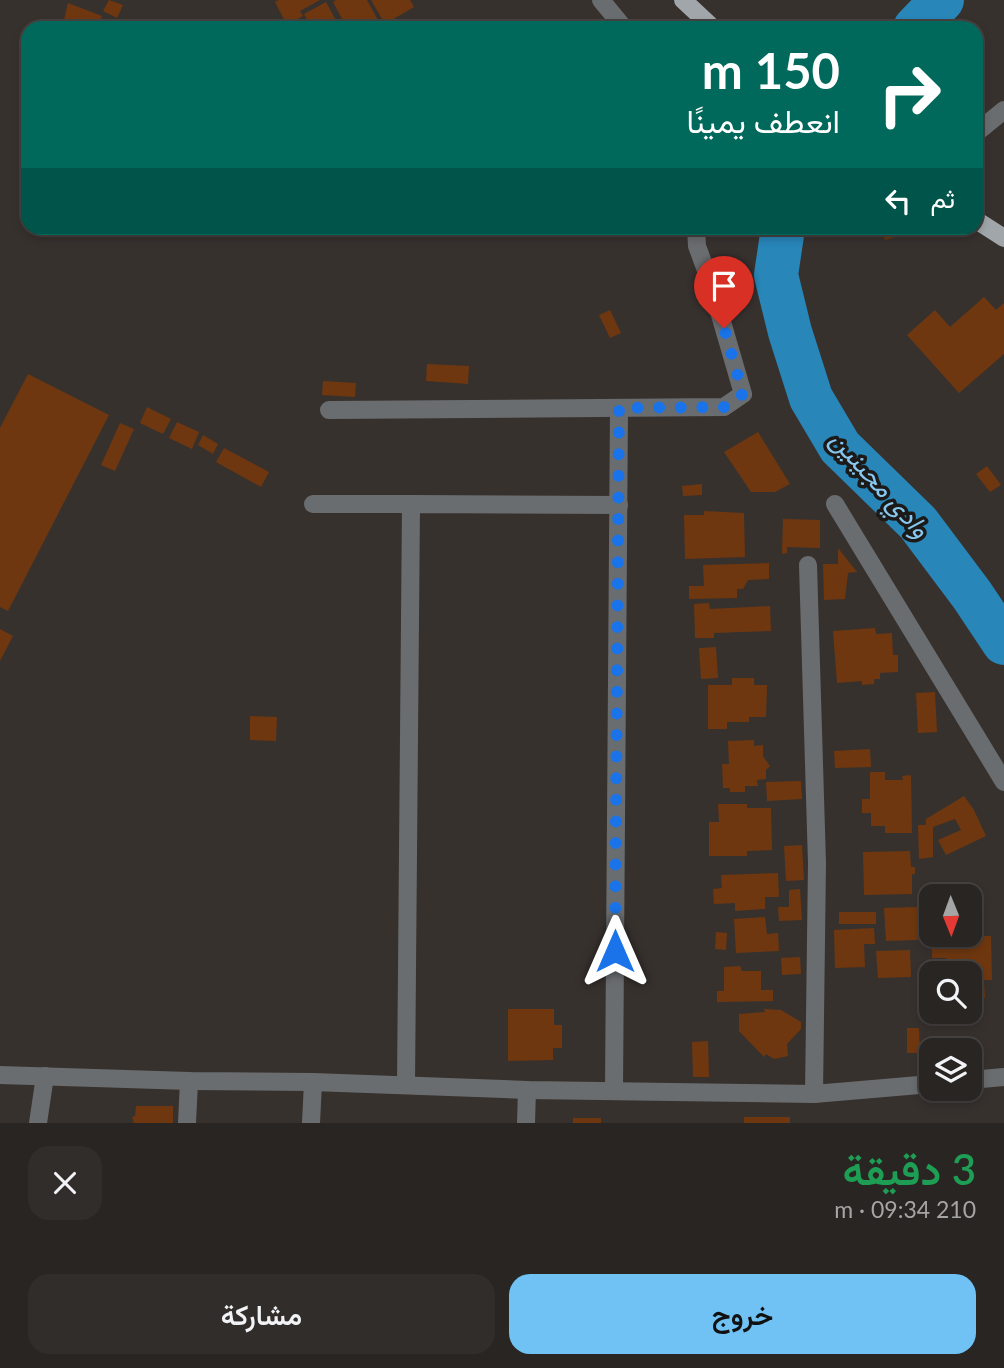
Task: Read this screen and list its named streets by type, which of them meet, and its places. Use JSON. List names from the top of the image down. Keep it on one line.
{"water":["وادي مجينين"],"north":"bottom","page":{"turn":["150 m","انعطف يمينًا"],"then":"ثم","heading":["3 دقيقة","210 m · 09:34"],"buttons":["خروج","مشاركة"]}}
